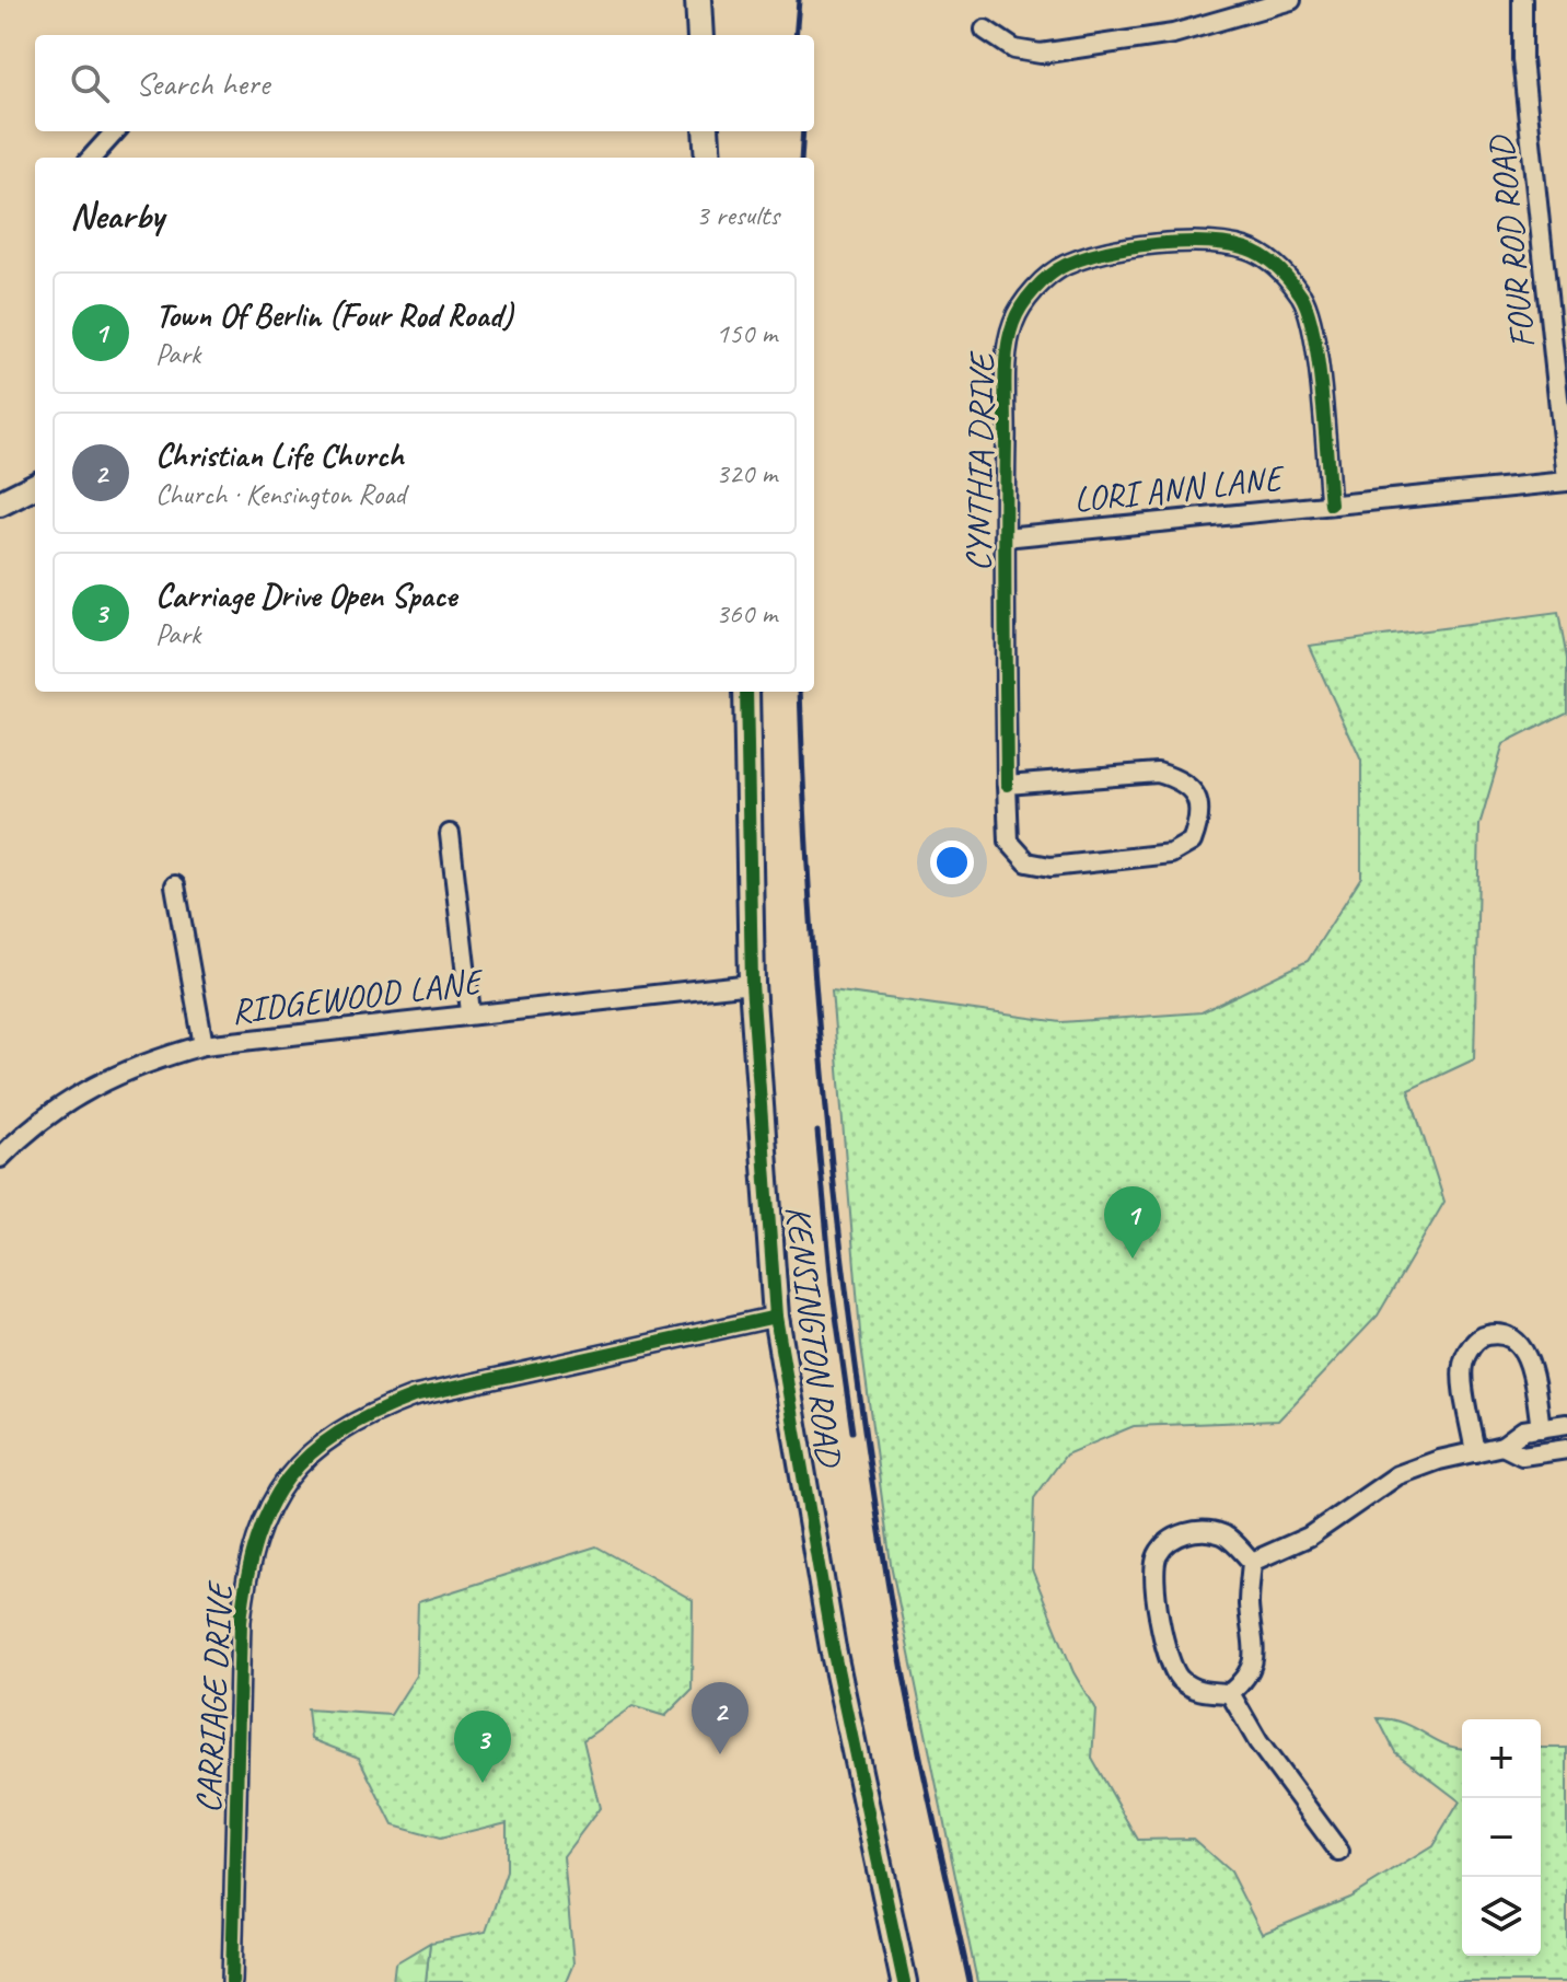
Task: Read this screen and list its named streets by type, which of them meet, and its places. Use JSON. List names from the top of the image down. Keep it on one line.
{"streets":{"street":["FOUR ROD ROAD","CYNTHIA DRIVE","LORI ANN LANE","RIDGEWOOD LANE","KENSINGTON ROAD","CARRIAGE DRIVE"]},"crossings":[["FOUR ROD ROAD","LORI ANN LANE"],["CYNTHIA DRIVE","LORI ANN LANE"],["RIDGEWOOD LANE","KENSINGTON ROAD"],["KENSINGTON ROAD","CARRIAGE DRIVE"]],"page":{"search":"Search here","heading":["Nearby","3 results"],"list":[{"mark":"1","name":"Town Of Berlin (Four Rod Road)","note":"Park","value":"150 m"},{"mark":"2","name":"Christian Life Church","note":"Church · Kensington Road","value":"320 m"},{"mark":"3","name":"Carriage Drive Open Space","note":"Park","value":"360 m"}],"pins":["1","2","3"],"map_buttons":["+","−"]}}
